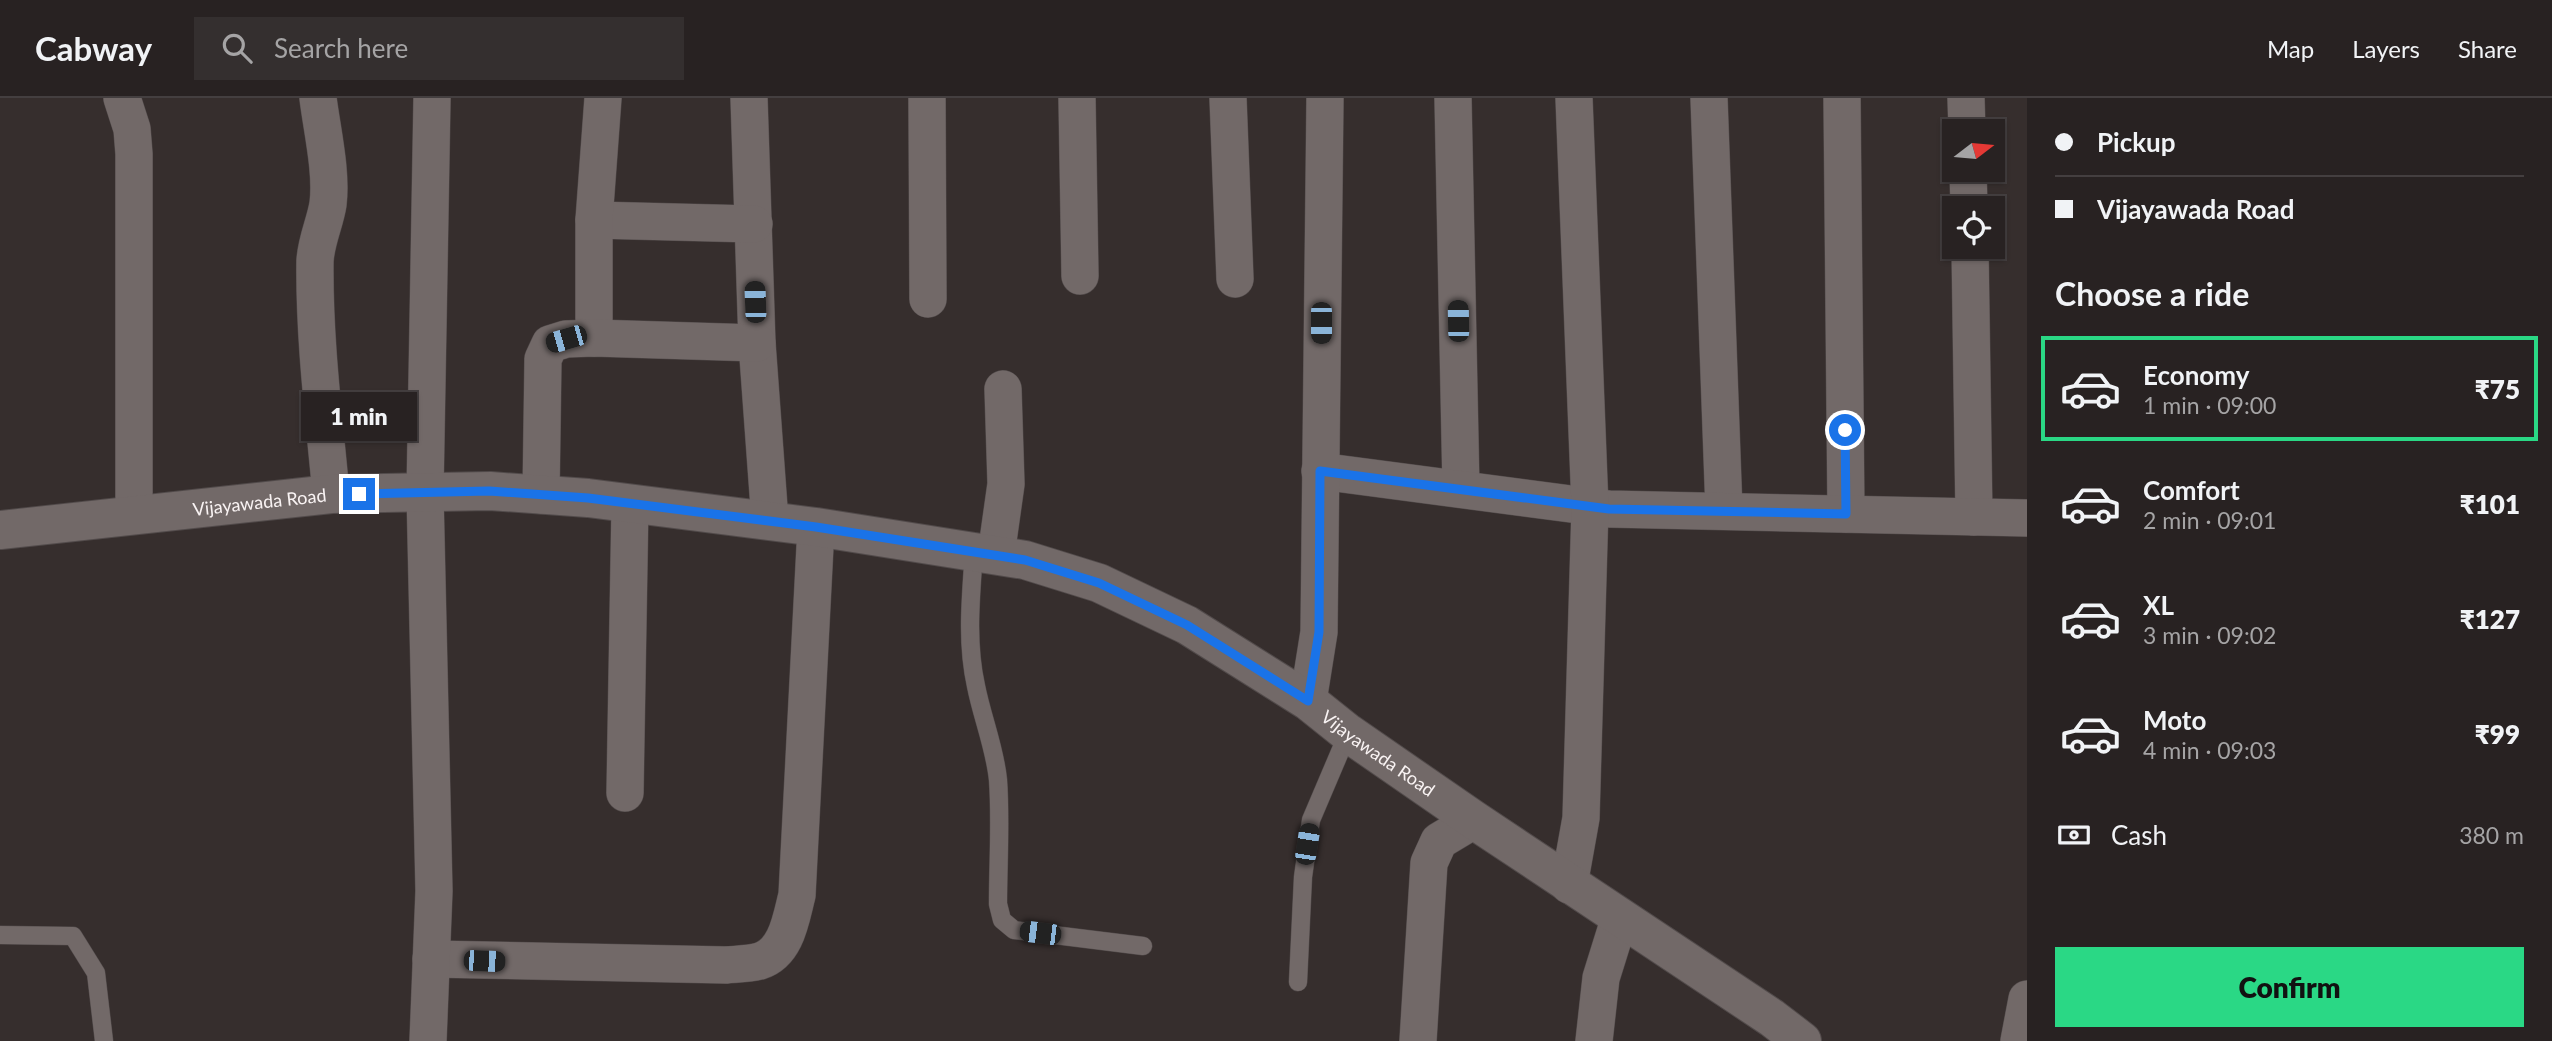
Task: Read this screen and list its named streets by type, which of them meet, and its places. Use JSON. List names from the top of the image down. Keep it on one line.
{"streets":{"main road":["Vijayawada Road"]},"north":"right","page":{"header":"Cabway","search":"Search here","nav":["Map","Layers","Share"],"banner":["Pickup","Vijayawada Road"],"heading":"Choose a ride","list":[{"name":"Economy","note":"1 min · 09:00","value":"₹75"},{"name":"Comfort","note":"2 min · 09:01","value":"₹101"},{"name":"XL","note":"3 min · 09:02","value":"₹127"},{"name":"Moto","note":"4 min · 09:03","value":"₹99"}],"bubble":"1 min","pay":["Cash","380 m"],"buttons":"Confirm"}}
